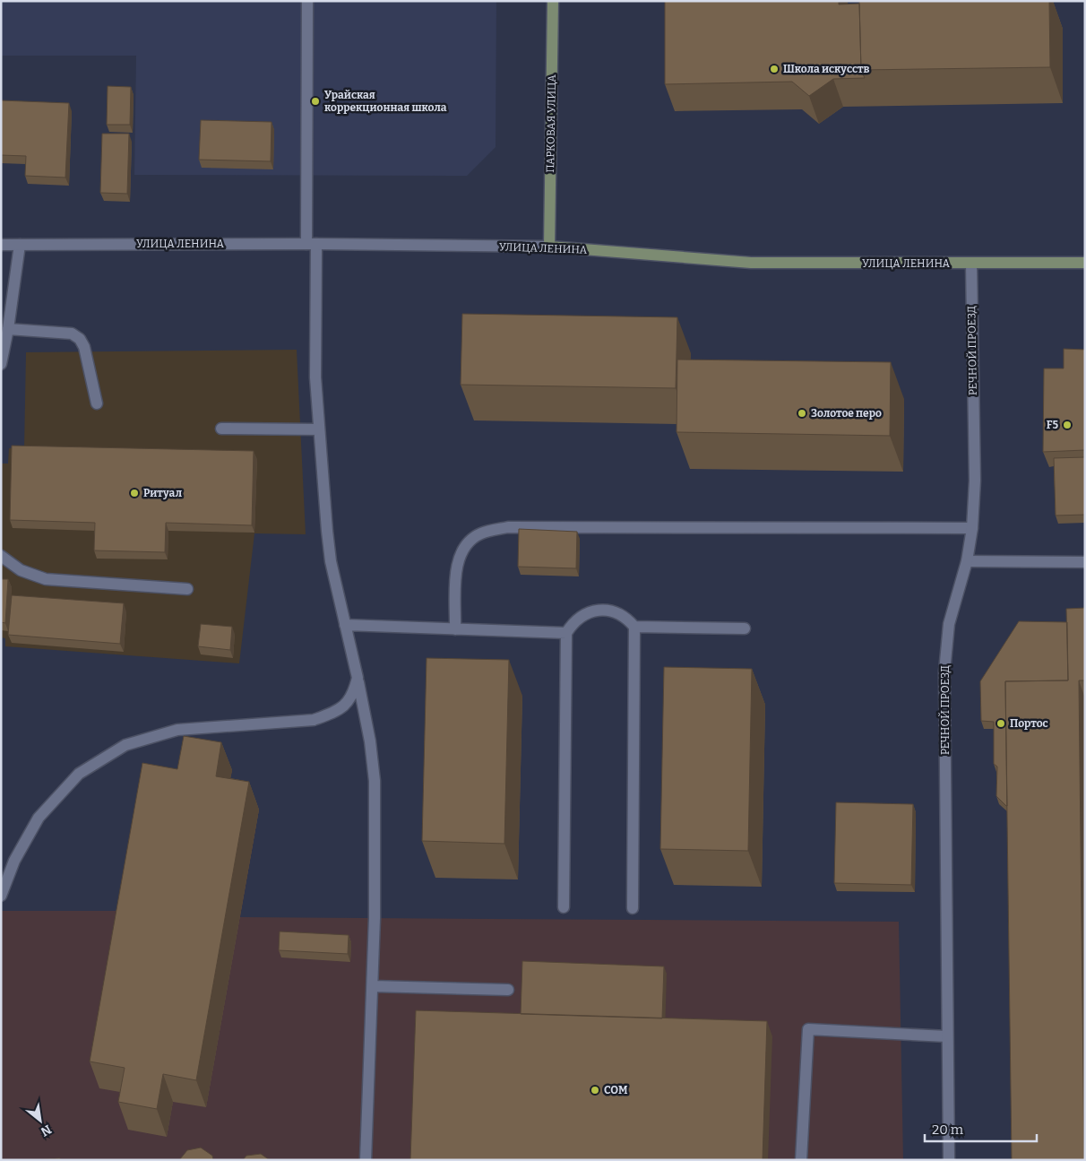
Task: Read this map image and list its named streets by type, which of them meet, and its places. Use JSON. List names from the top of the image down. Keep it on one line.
{"streets":{"main road":["ПАРКОВАЯ УЛИЦА","УЛИЦА ЛЕНИНА"],"street":["РЕЧНОЙ ПРОЕЗД"]},"crossings":[["ПАРКОВАЯ УЛИЦА","УЛИЦА ЛЕНИНА"],["УЛИЦА ЛЕНИНА","РЕЧНОЙ ПРОЕЗД"]],"places":["Школа искусств","Урайская коррекционная школа","Золотое перо","F5","Ритуал","Портос","СОМ"],"scale_bar":"20 m","north":"bottom right"}
